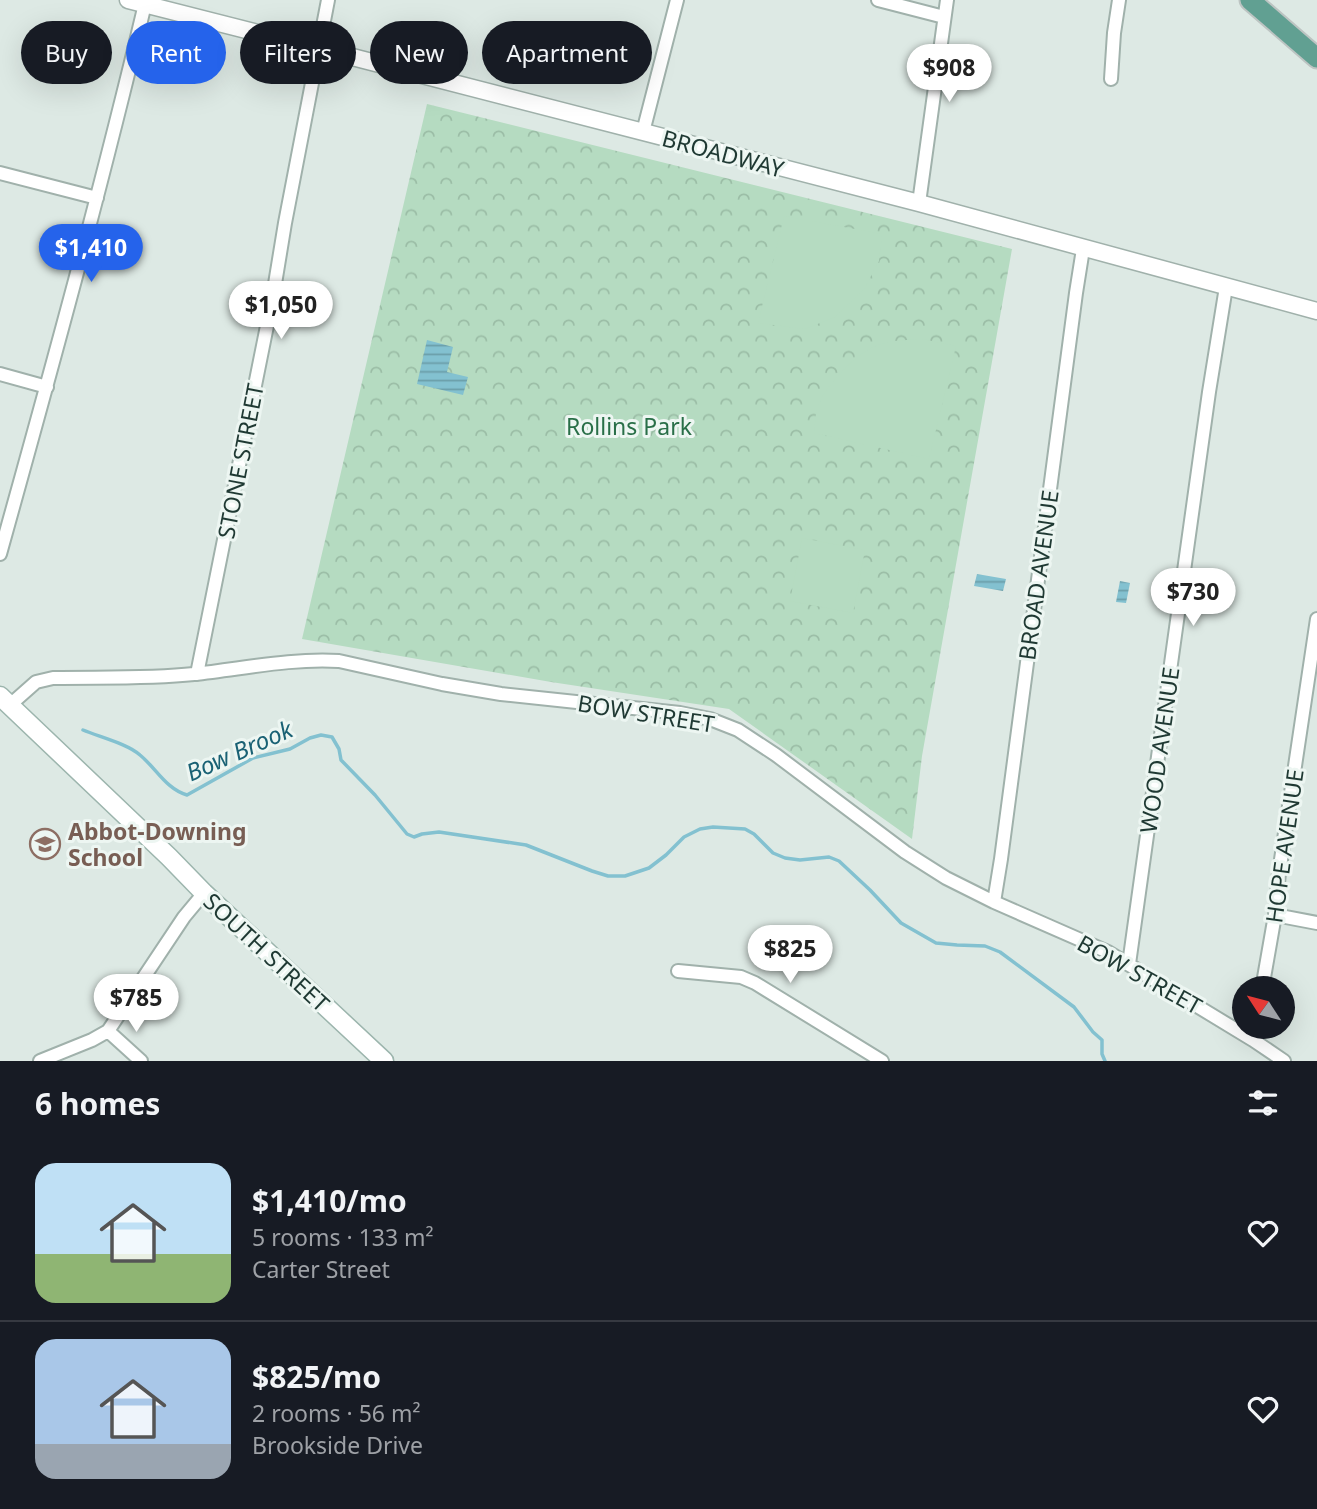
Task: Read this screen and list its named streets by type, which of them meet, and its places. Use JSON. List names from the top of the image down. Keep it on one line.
{"streets":{"main road":["SOUTH STREET"],"street":["BROADWAY","STONE STREET","BROAD AVENUE","BOW STREET","WOOD AVENUE","HOPE AVENUE"]},"crossings":[["BROADWAY","BROAD AVENUE"],["BROADWAY","WOOD AVENUE"],["STONE STREET","BOW STREET"],["BROAD AVENUE","BOW STREET"],["BOW STREET","WOOD AVENUE"],["BOW STREET","SOUTH STREET"]],"water":["Bow Brook"],"parks":["Rollins Park"],"places":{"school or university":["Abbot-Downing School"]},"north":"top left","page":{"chip":["Buy","Rent","Filters","New","Apartment"],"price":["$908","$1,410","$1,050","$730","$825","$785"],"heading":"6 homes","list":[{"name":"$1,410/mo","note":"5 rooms · 133 m² · Carter Street"},{"name":"$825/mo","note":"2 rooms · 56 m² · Brookside Drive"}]}}
